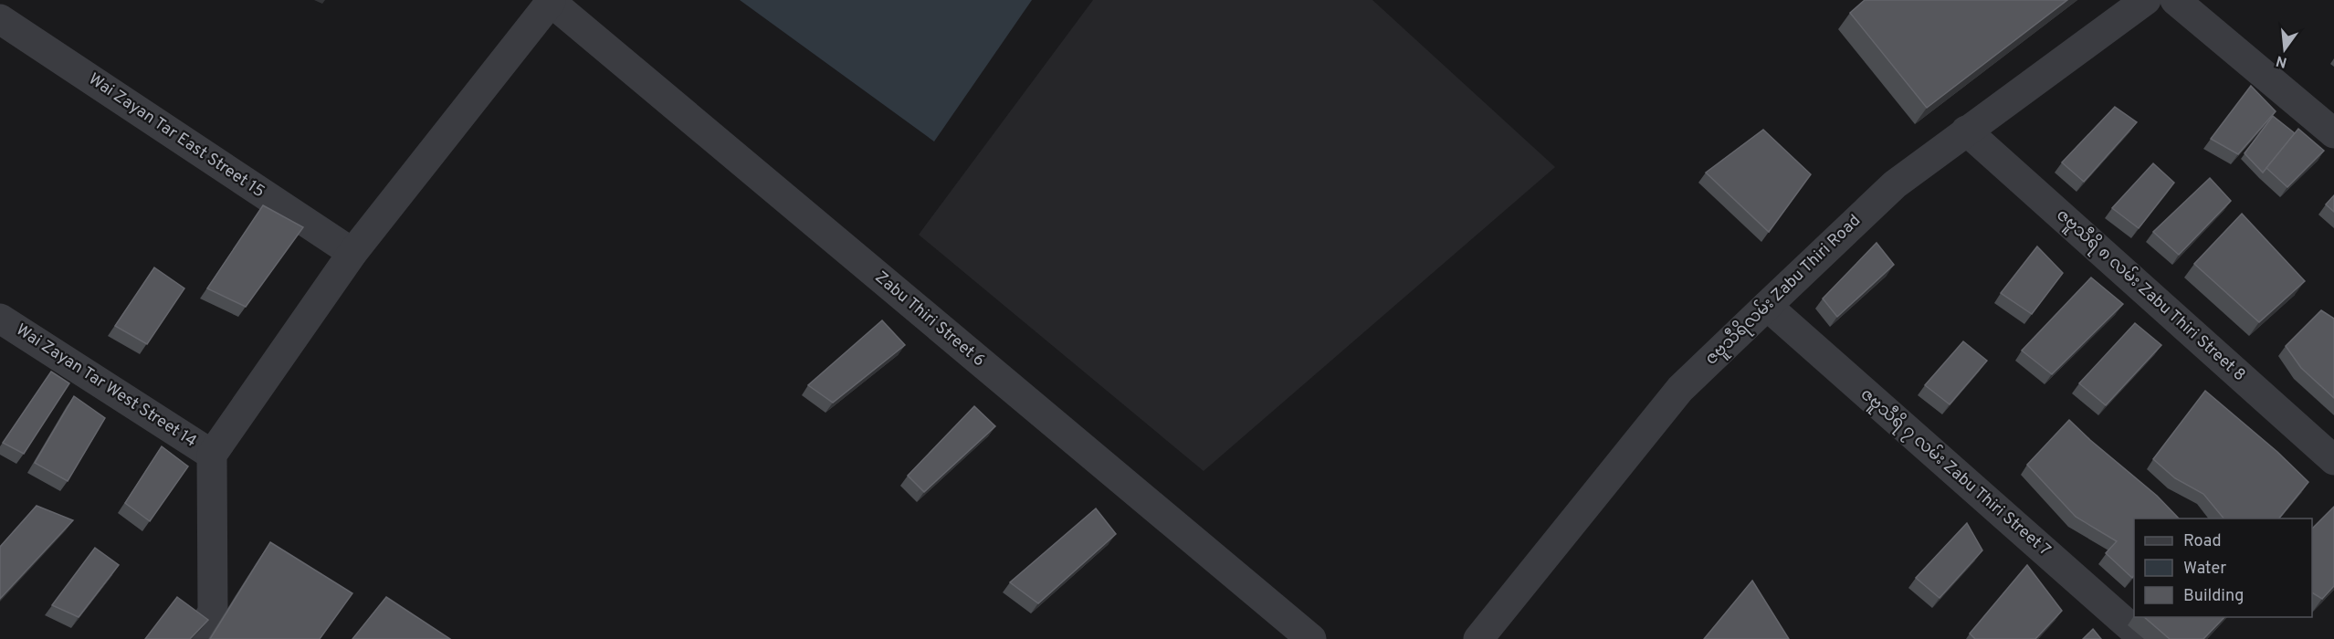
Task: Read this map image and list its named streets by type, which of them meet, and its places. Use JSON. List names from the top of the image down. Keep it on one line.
{"streets":{"street":["Wai Zayan Tar East Street 15","ဇဗူသီရိလမ်း Zabu Thiri Road","ဇဗူသီရိ ၈ လမ်း Zabu Thiri Street 8","Zabu Thiri Street 6","Wai Zayan Tar West Street 14","ဇဗူသီရိ ၇ လမ်း Zabu Thiri Street 7"]},"crossings":[["ဇဗူသီရိလမ်း Zabu Thiri Road","ဇဗူသီရိ ၈ လမ်း Zabu Thiri Street 8"],["ဇဗူသီရိလမ်း Zabu Thiri Road","ဇဗူသီရိ ၇ လမ်း Zabu Thiri Street 7"]],"legend":["Road","Water","Building"],"north":"bottom"}
